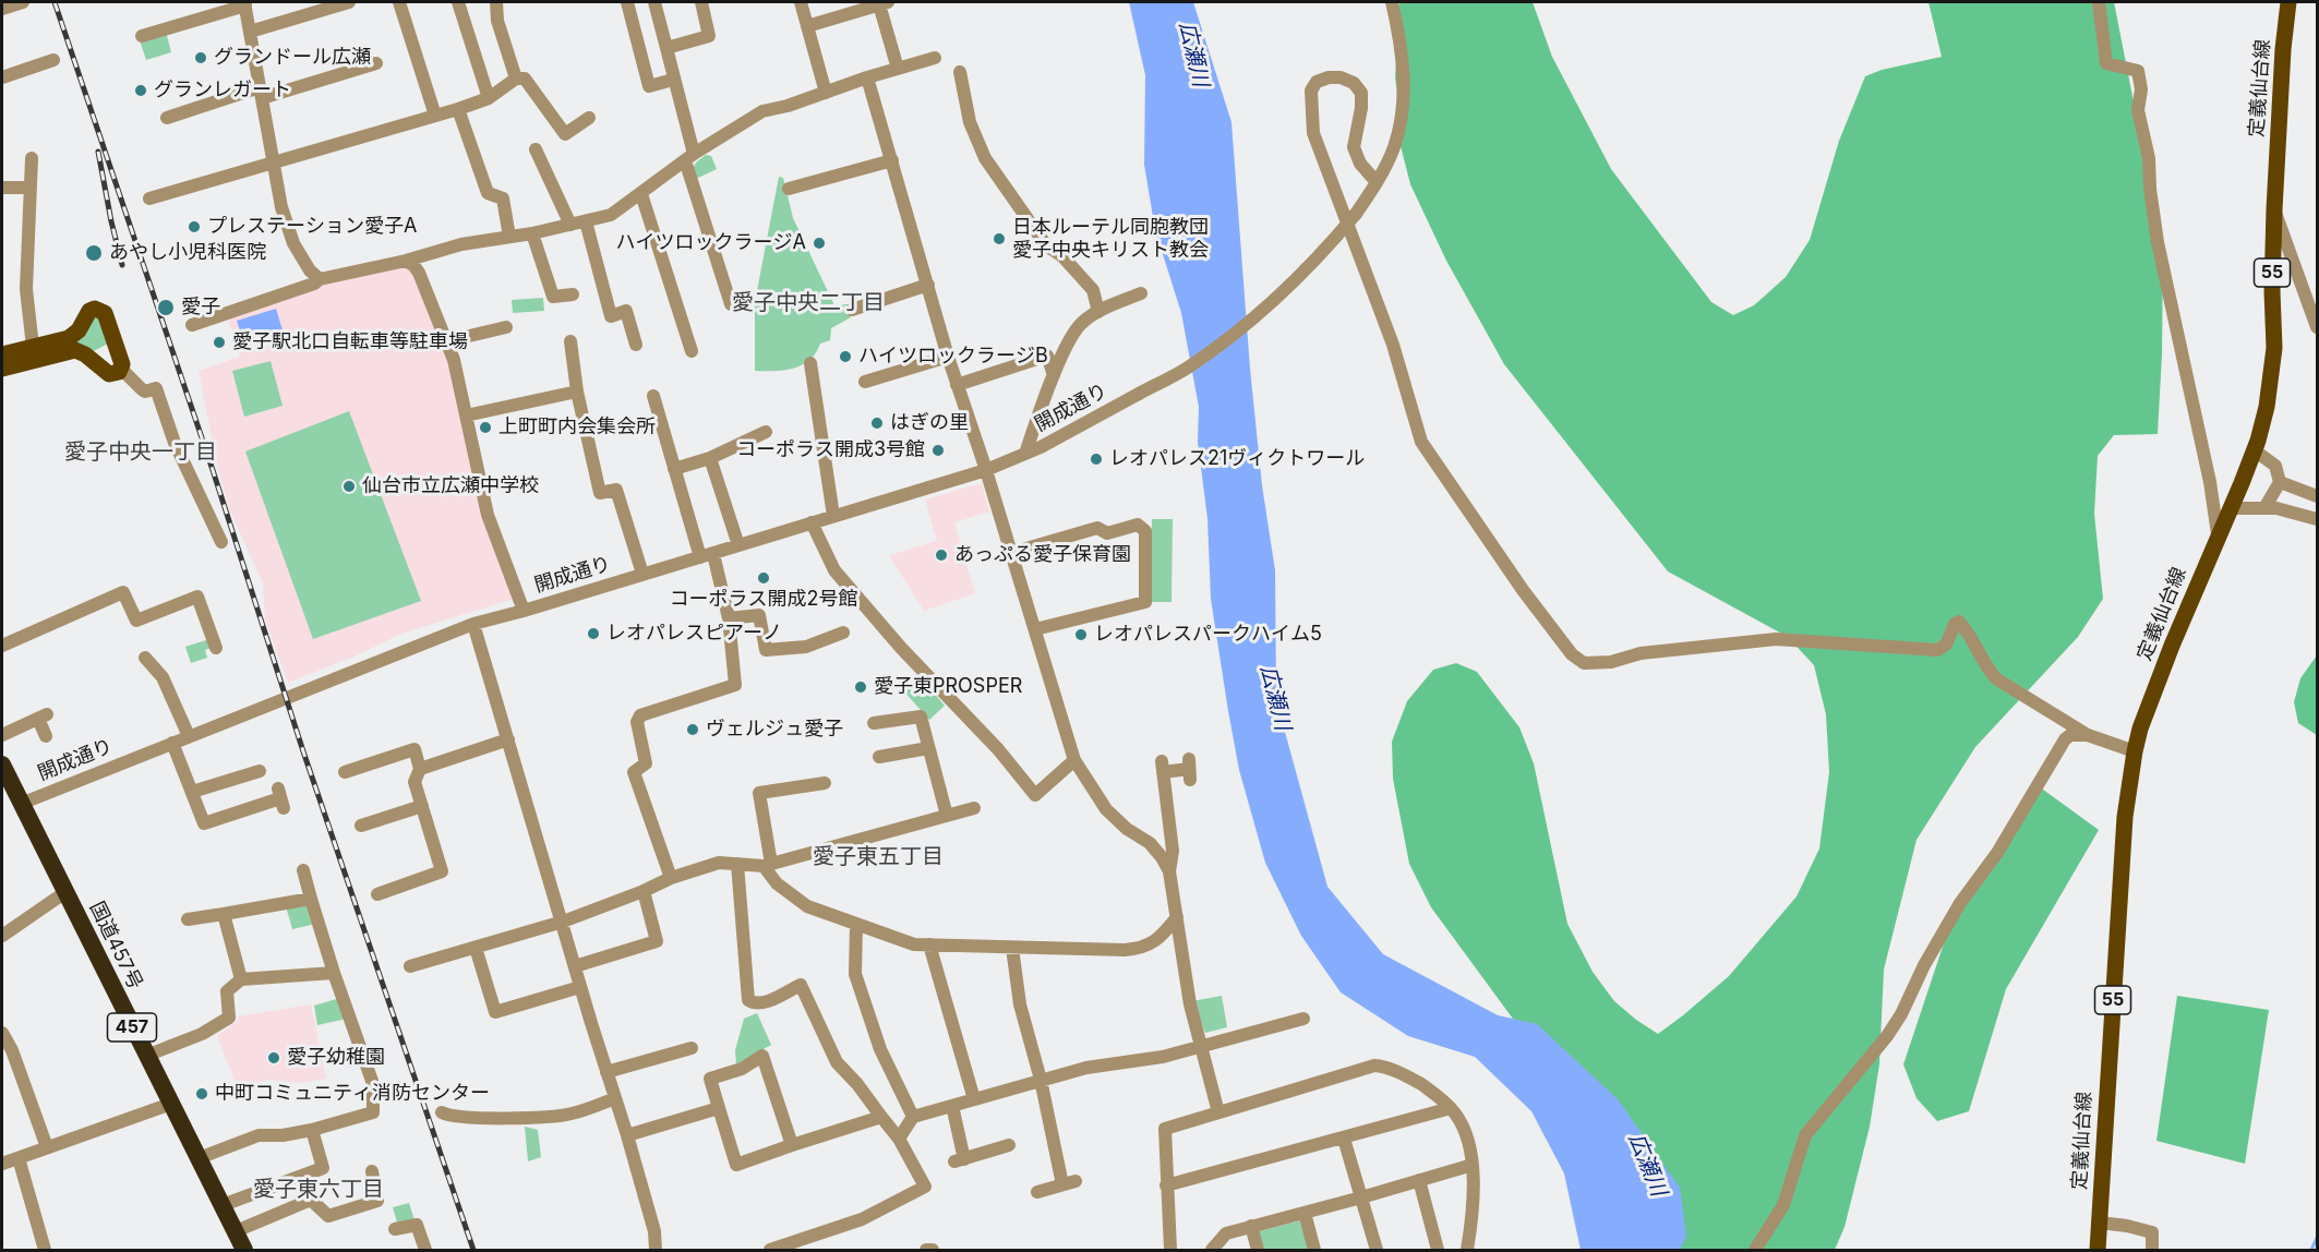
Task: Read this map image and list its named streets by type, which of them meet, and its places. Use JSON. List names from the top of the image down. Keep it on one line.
{"streets":{"highway":["国道457号","457"],"main road":["定義仙台線","55"],"street":["開成通り"]},"crossings":[["開成通り","国道457号"]],"districts":["愛子中央二丁目","愛子中央一丁目","愛子東五丁目","愛子東六丁目"],"water":["広瀬川"],"places":["グランドール広瀬","グランレガート","プレステーション愛子A","日本ルーテル同胞教団 愛子中央キリスト教会","ハイツロックラージA","あやし小児科医院","愛子","愛子駅北口自転車等駐車場","ハイツロックラージB","はぎの里","上町町内会集会所","コーポラス開成3号館","レオパレス21ヴィクトワール","仙台市立広瀬中学校","あっぷる愛子保育園","コーポラス開成2号館","レオパレスピアーノ","レオパレスパークハイム5","愛子東PROSPER","ヴェルジュ愛子","愛子幼稚園","中町コミュニティ消防センター"]}
